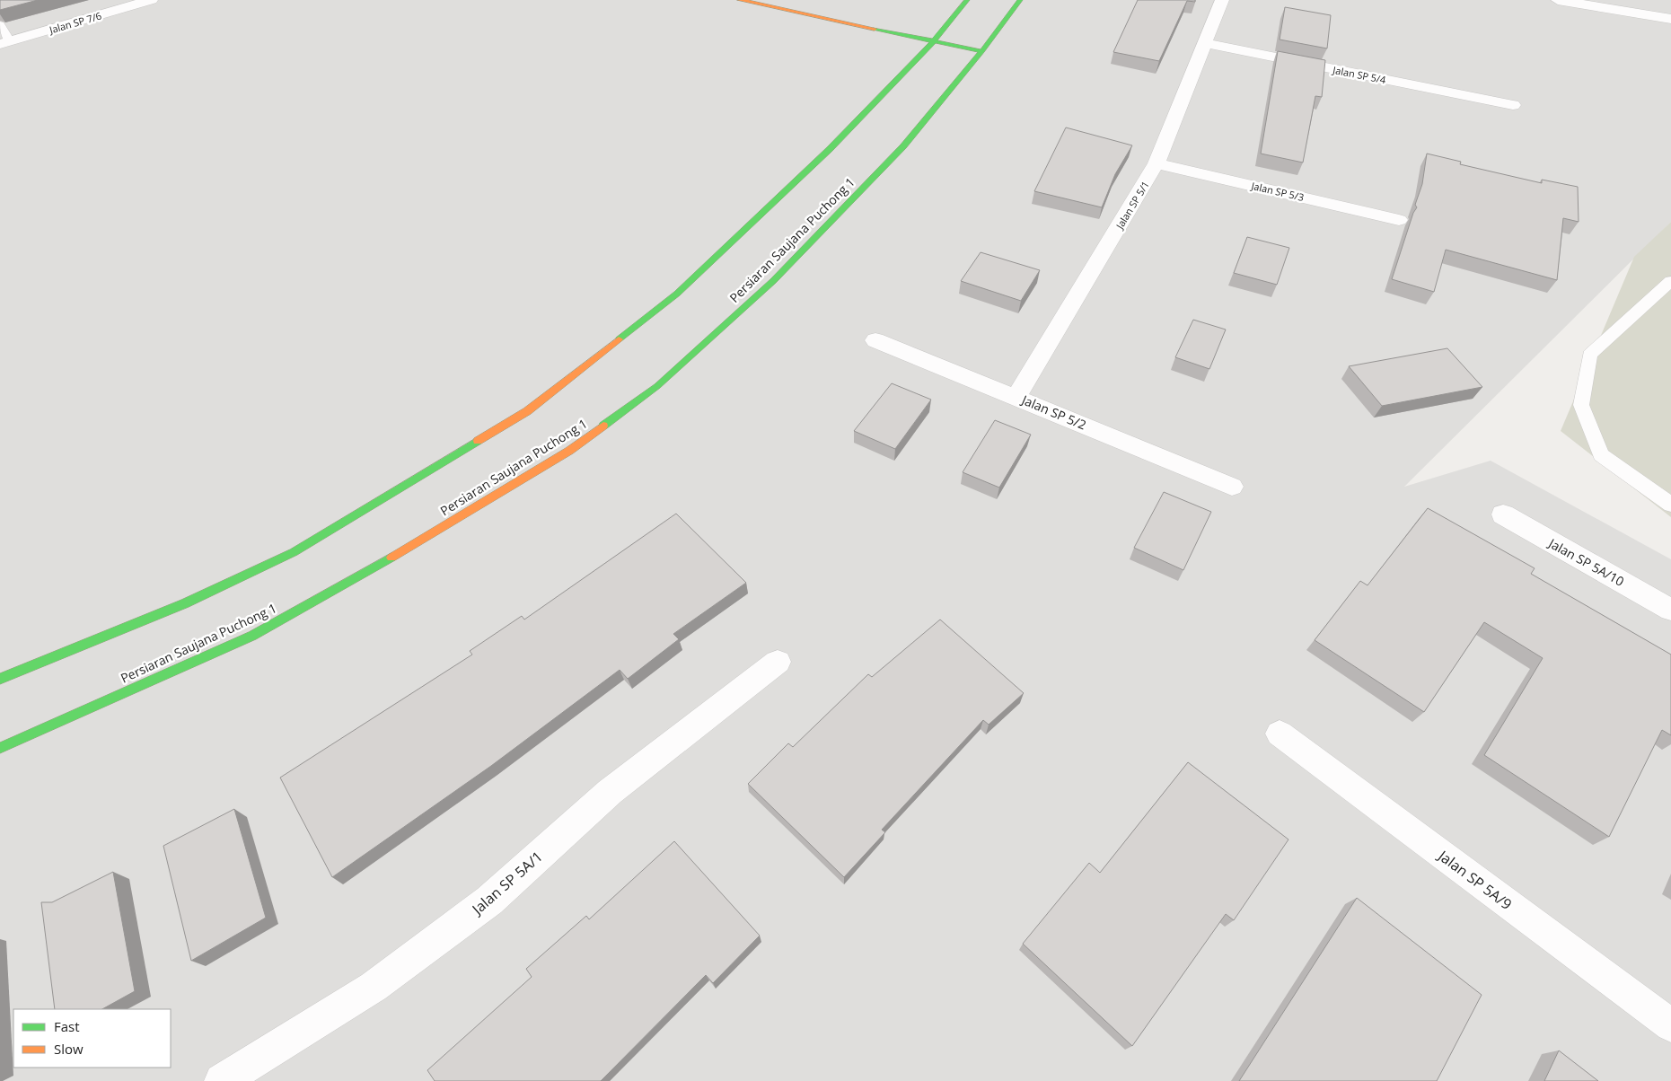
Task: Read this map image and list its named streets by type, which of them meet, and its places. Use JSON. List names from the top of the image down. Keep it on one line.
{"streets":{"street":["Jalan SP 7/6","Jalan SP 5/4","Jalan SP 5/3","Jalan SP 5/1","Persiaran Saujana Puchong 1","Jalan SP 5/2","Jalan SP 5A/10","Jalan SP 5A/9","Jalan SP 5A/1"]},"crossings":[["Jalan SP 5/4","Jalan SP 5/1"],["Jalan SP 5/3","Jalan SP 5/1"],["Jalan SP 5/1","Jalan SP 5/2"]],"legend":["Fast","Slow"]}
